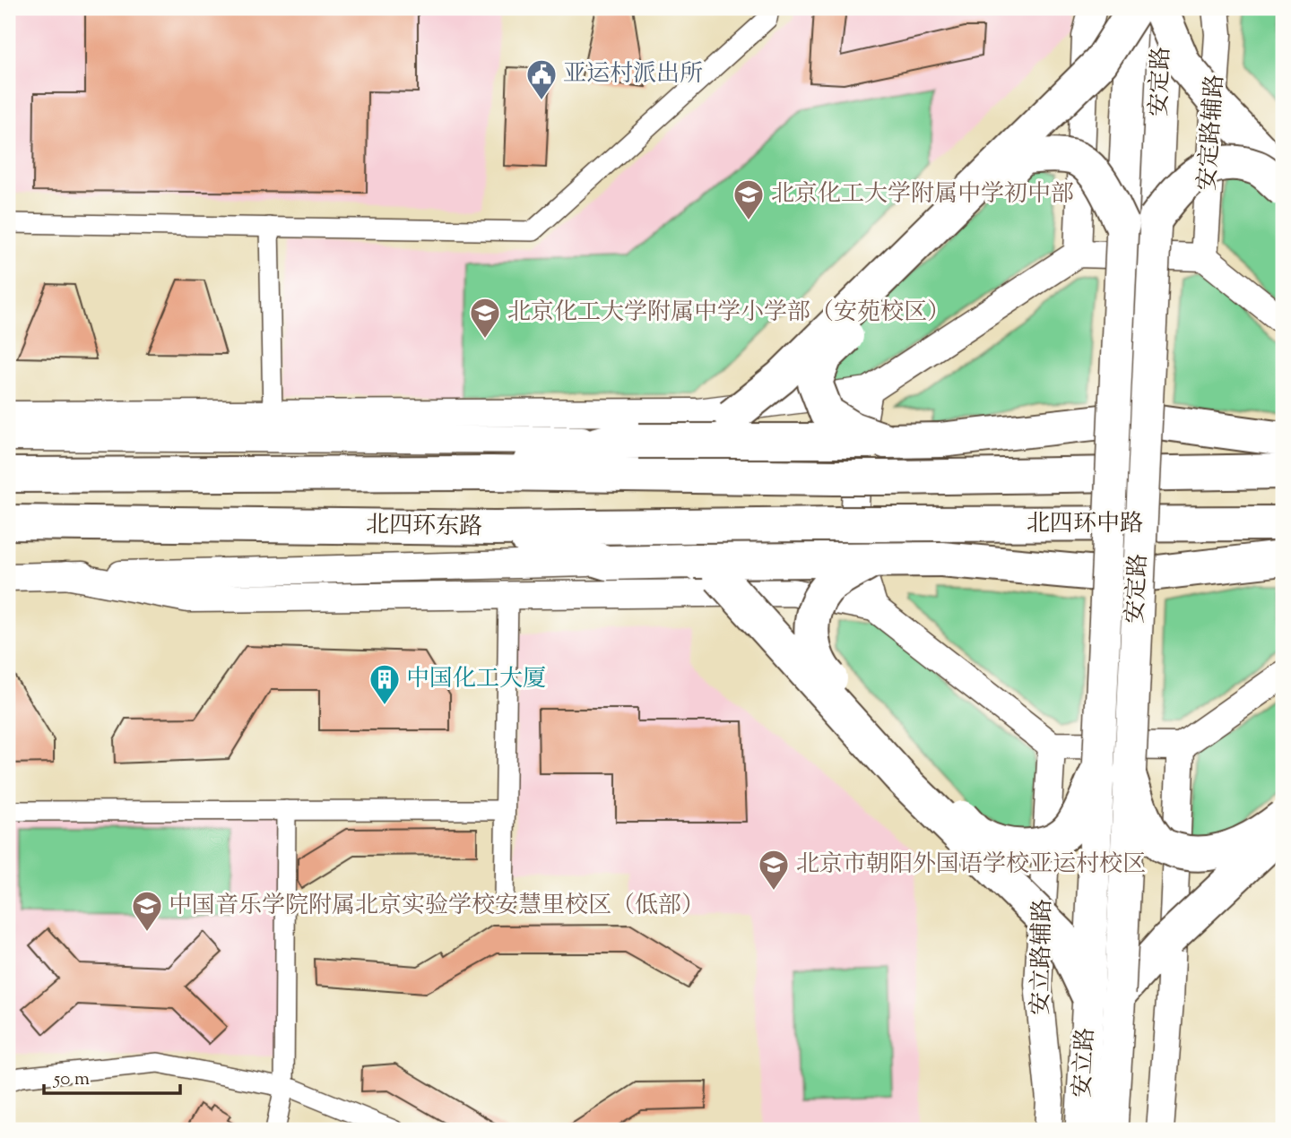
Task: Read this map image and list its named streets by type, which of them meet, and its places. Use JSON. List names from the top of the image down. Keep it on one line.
{"streets":{"highway":["北四环中路","北四环东路"],"main road":["安定路","安立路"],"street":["安定路辅路","安立路辅路"]},"crossings":[["安定路","安立路"],["北四环中路","北四环东路"]],"places":{"public building":["亚运村派出所"],"school or university":["北京化工大学附属中学初中部","北京化工大学附属中学小学部（安苑校区）","北京市朝阳外国语学校亚运村校区","中国音乐学院附属北京实验学校安慧里校区（低部）"],"building":["中国化工大厦"]},"scale_bar":"50 m"}
